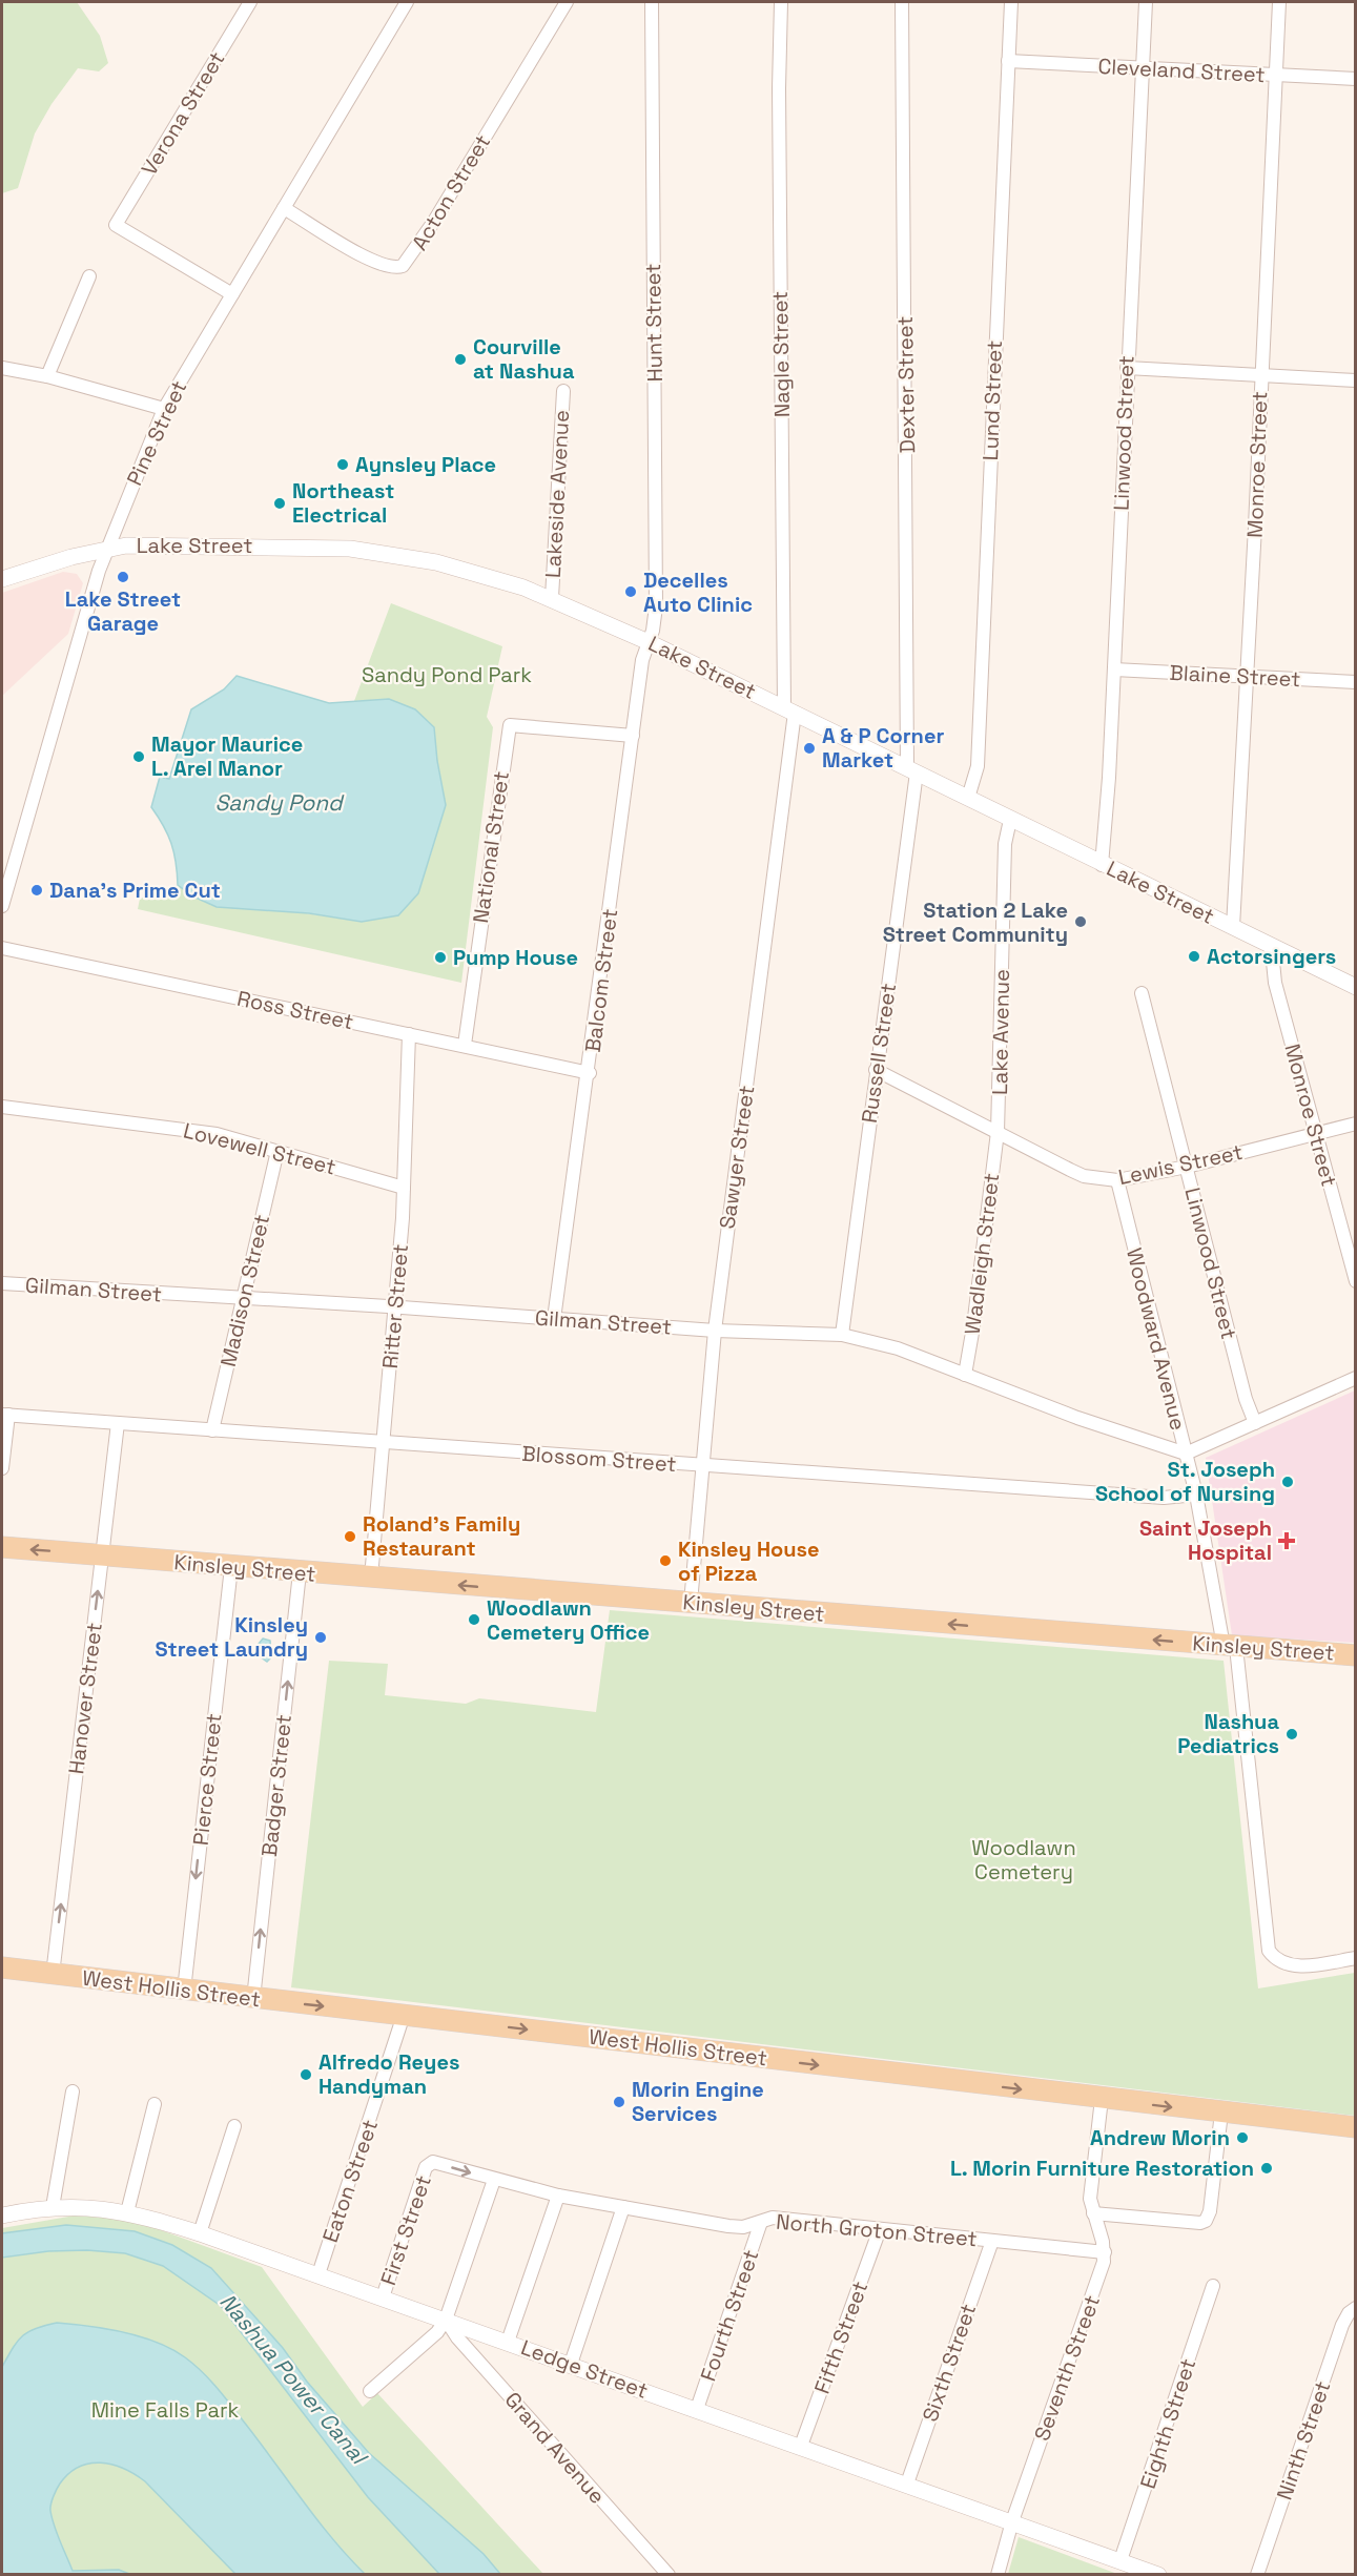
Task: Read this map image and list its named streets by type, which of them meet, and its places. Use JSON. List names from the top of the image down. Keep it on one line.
{"streets":{"main road":["Kinsley Street","West Hollis Street"],"street":["Cleveland Street","Verona Street","Acton Street","Hunt Street","Nagle Street","Dexter Street","Lund Street","Pine Street","Linwood Street","Monroe Street","Lakeside Avenue","Lake Street","Blaine Street","National Street","Balcom Street","Ross Street","Lake Avenue","Russell Street","Lovewell Street","Sawyer Street","Lewis Street","Wadleigh Street","Gilman Street","Madison Street","Ritter Street","Woodward Avenue","Blossom Street","Hanover Street","Pierce Street","Badger Street","Eaton Street","First Street","North Groton Street","Fourth Street","Fifth Street","Sixth Street","Seventh Street","Ledge Street","Eighth Street","Ninth Street","Grand Avenue"]},"crossings":[["Cleveland Street","Lund Street"],["Cleveland Street","Linwood Street"],["Cleveland Street","Monroe Street"],["Verona Street","Pine Street"],["Acton Street","Pine Street"],["Hunt Street","Lake Street"],["Hunt Street","Balcom Street"],["Nagle Street","Lake Street"],["Nagle Street","Sawyer Street"],["Dexter Street","Lake Street"],["Dexter Street","Russell Street"],["Lund Street","Lake Street"],["Pine Street","Lake Street"],["Linwood Street","Lake Street"],["Linwood Street","Blaine Street"],["Linwood Street","Lewis Street"],["Monroe Street","Lake Street"],["Monroe Street","Blaine Street"],["Monroe Street","Lewis Street"],["Lakeside Avenue","Lake Street"],["Lake Street","Balcom Street"],["Lake Street","Lake Avenue"],["Lake Street","Russell Street"],["Lake Street","Sawyer Street"],["National Street","Balcom Street"],["National Street","Ross Street"],["Balcom Street","Ross Street"],["Balcom Street","Gilman Street"],["Ross Street","Ritter Street"],["Lake Avenue","Lewis Street"],["Lake Avenue","Wadleigh Street"],["Russell Street","Lewis Street"],["Russell Street","Gilman Street"],["Lovewell Street","Madison Street"],["Lovewell Street","Ritter Street"],["Sawyer Street","Gilman Street"],["Sawyer Street","Blossom Street"],["Sawyer Street","Kinsley Street"],["Lewis Street","Wadleigh Street"],["Lewis Street","Woodward Avenue"],["Wadleigh Street","Gilman Street"],["Gilman Street","Madison Street"],["Gilman Street","Ritter Street"],["Gilman Street","Woodward Avenue"],["Madison Street","Blossom Street"],["Ritter Street","Blossom Street"],["Ritter Street","Kinsley Street"],["Woodward Avenue","Blossom Street"],["Woodward Avenue","Kinsley Street"],["Blossom Street","Hanover Street"],["Kinsley Street","Hanover Street"],["Kinsley Street","Pierce Street"],["Kinsley Street","Badger Street"],["Hanover Street","West Hollis Street"],["Pierce Street","West Hollis Street"],["Badger Street","West Hollis Street"],["West Hollis Street","Eaton Street"],["Eaton Street","Ledge Street"],["First Street","North Groton Street"],["First Street","Ledge Street"],["North Groton Street","Fourth Street"],["North Groton Street","Fifth Street"],["North Groton Street","Sixth Street"],["North Groton Street","Seventh Street"],["Fourth Street","Ledge Street"],["Fifth Street","Ledge Street"],["Sixth Street","Ledge Street"],["Seventh Street","Ledge Street"],["Ledge Street","Eighth Street"],["Ledge Street","Grand Avenue"]],"one_way":["Kinsley Street","Hanover Street","Pierce Street","Badger Street","West Hollis Street"],"water":["Sandy Pond","Nashua Power Canal"],"parks":["Sandy Pond Park","Woodlawn Cemetery","Mine Falls Park"],"places":{"other":["Courville at Nashua","Aynsley Place","Northeast Electrical","Lake Street Garage","Decelles Auto Clinic","A & P Corner Market","Mayor Maurice L. Arel Manor","Dana's Prime Cut","Station 2 Lake Street Community","Actorsingers","Pump House","St. Joseph School of Nursing","Roland's Family Restaurant","Kinsley House of Pizza","Woodlawn Cemetery Office","Kinsley Street Laundry","Nashua Pediatrics","Alfredo Reyes Handyman","Morin Engine Services","Andrew Morin","L. Morin Furniture Restoration"],"health":["Saint Joseph Hospital"]}}
